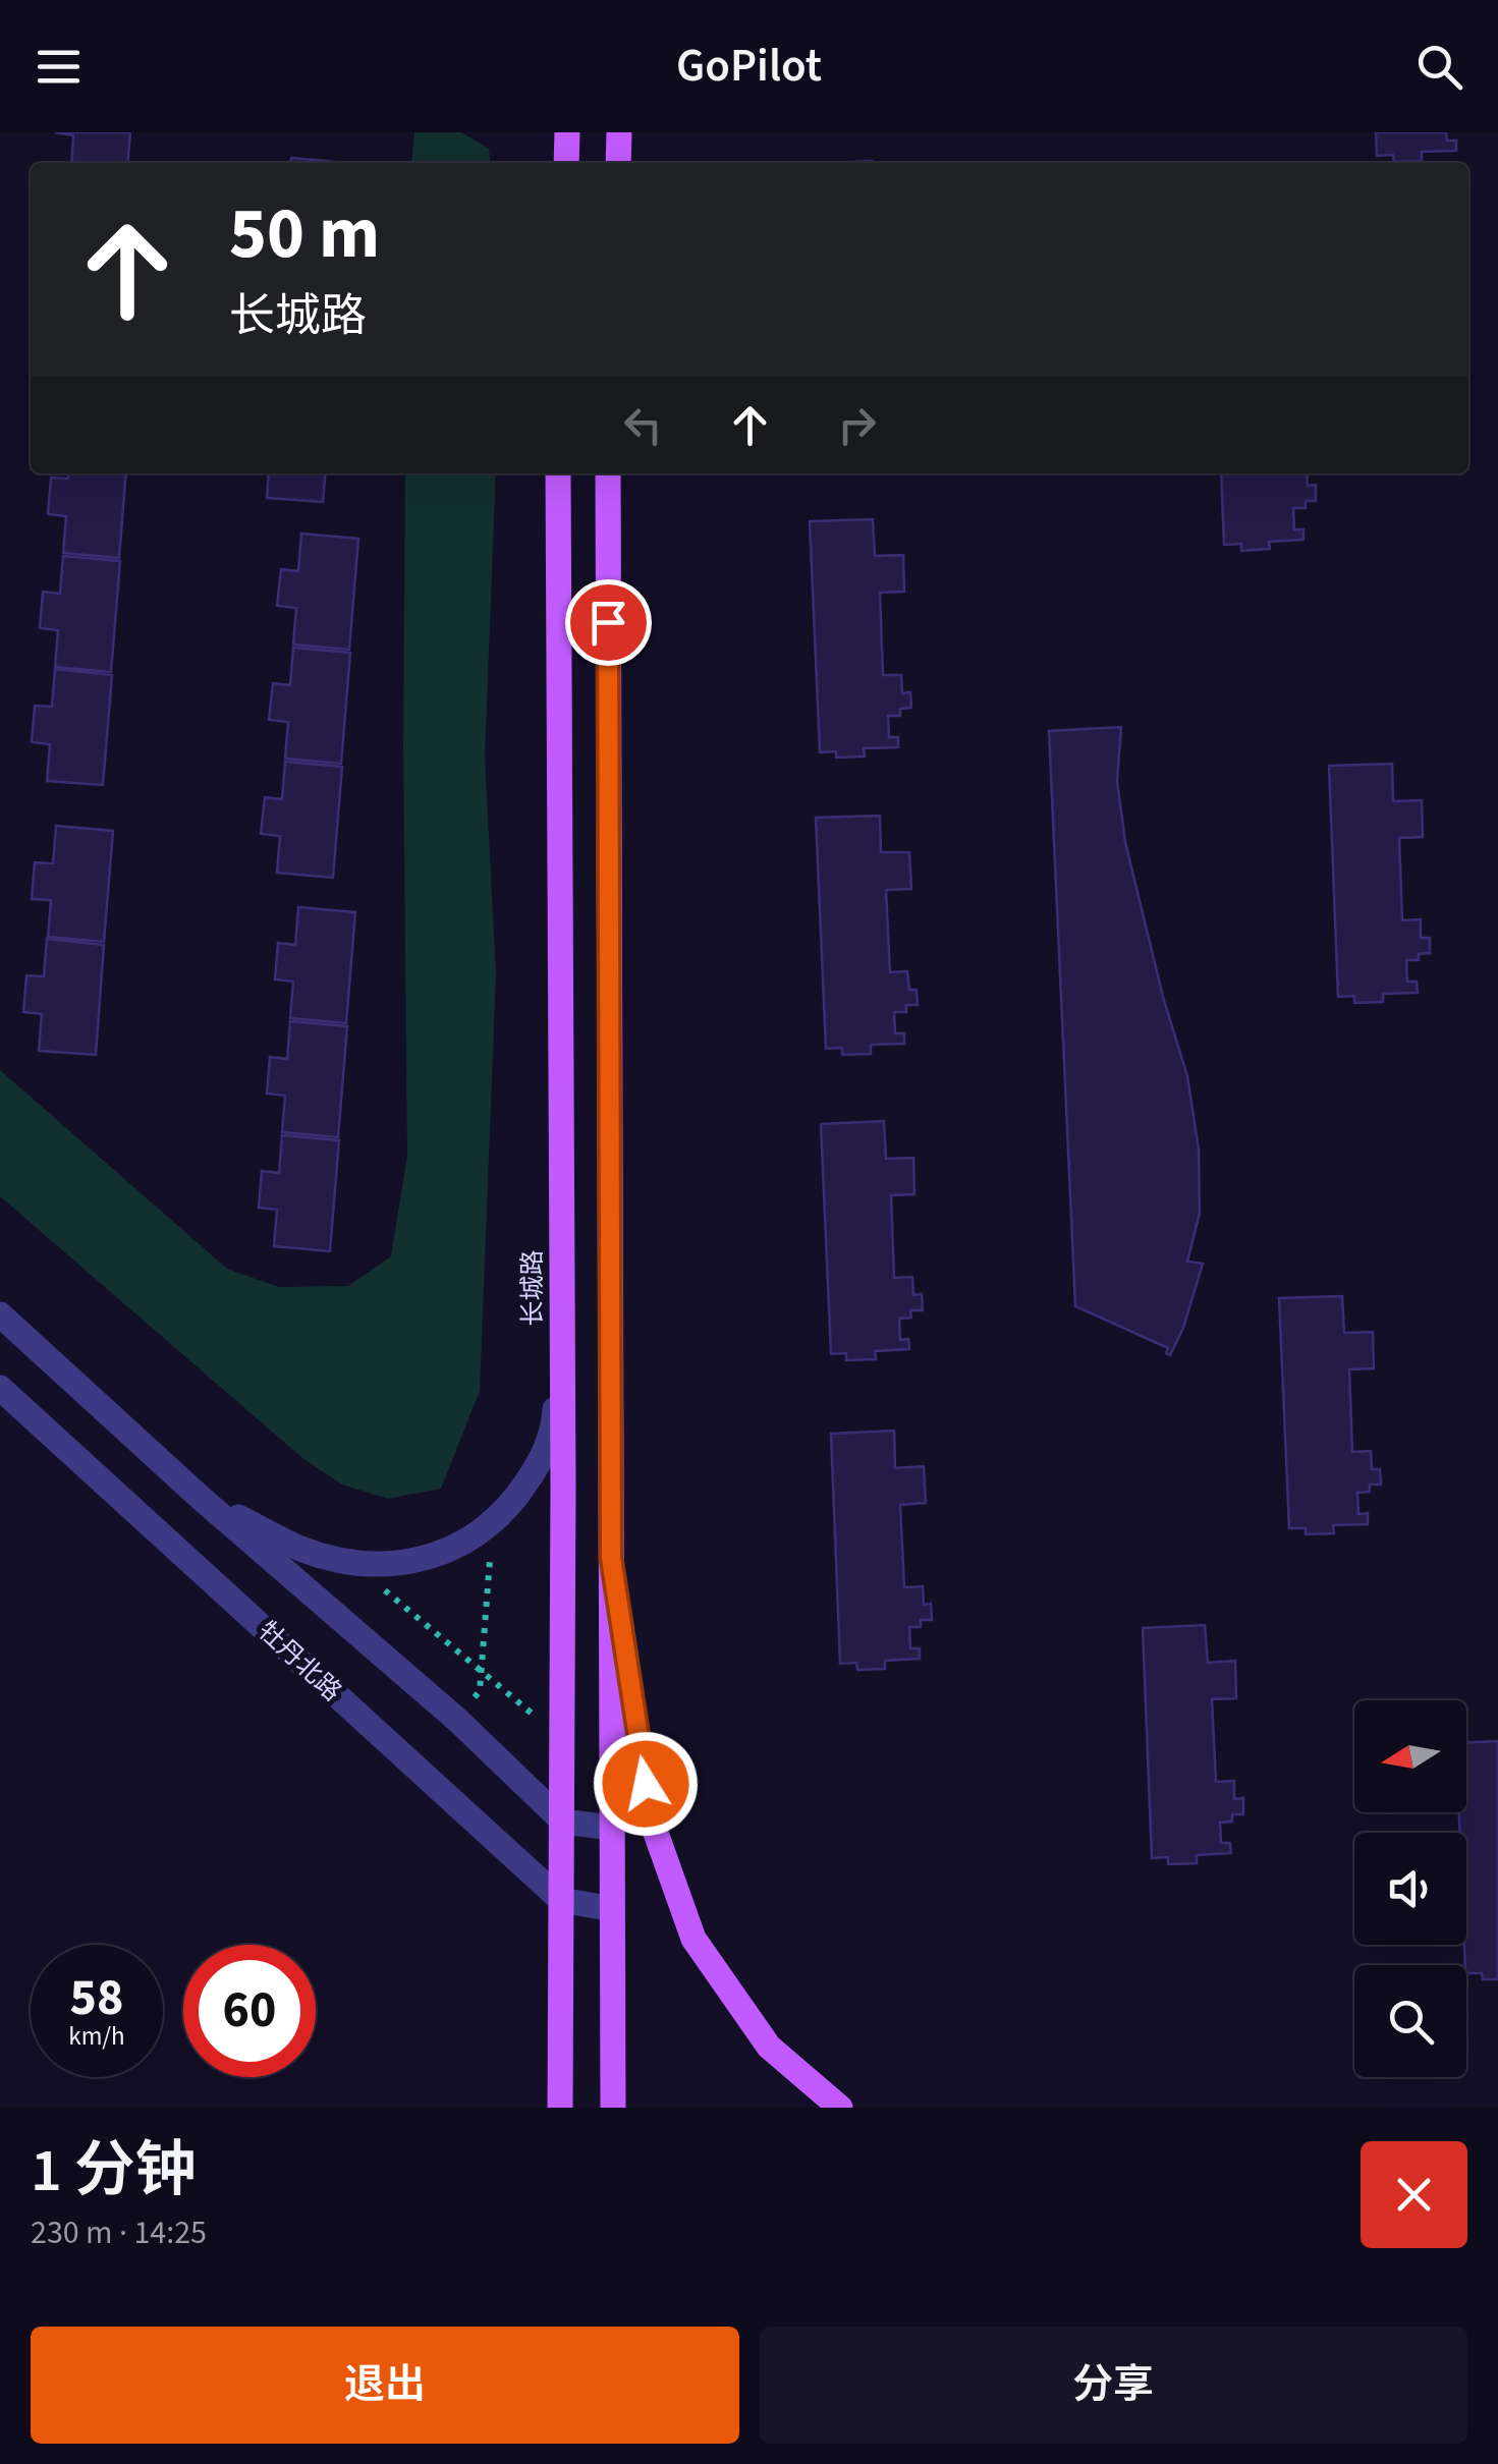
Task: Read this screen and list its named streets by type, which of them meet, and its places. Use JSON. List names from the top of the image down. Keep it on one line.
{"streets":{"main road":["长城路"],"street":["牡丹北路"]},"crossings":[["长城路","牡丹北路"]],"north":"left","page":{"header":"GoPilot","turn":["50 m","长城路"],"speed":"58 km/h","limit":"60","heading":["1 分钟","230 m · 14:25"],"buttons":["退出","分享"]}}
